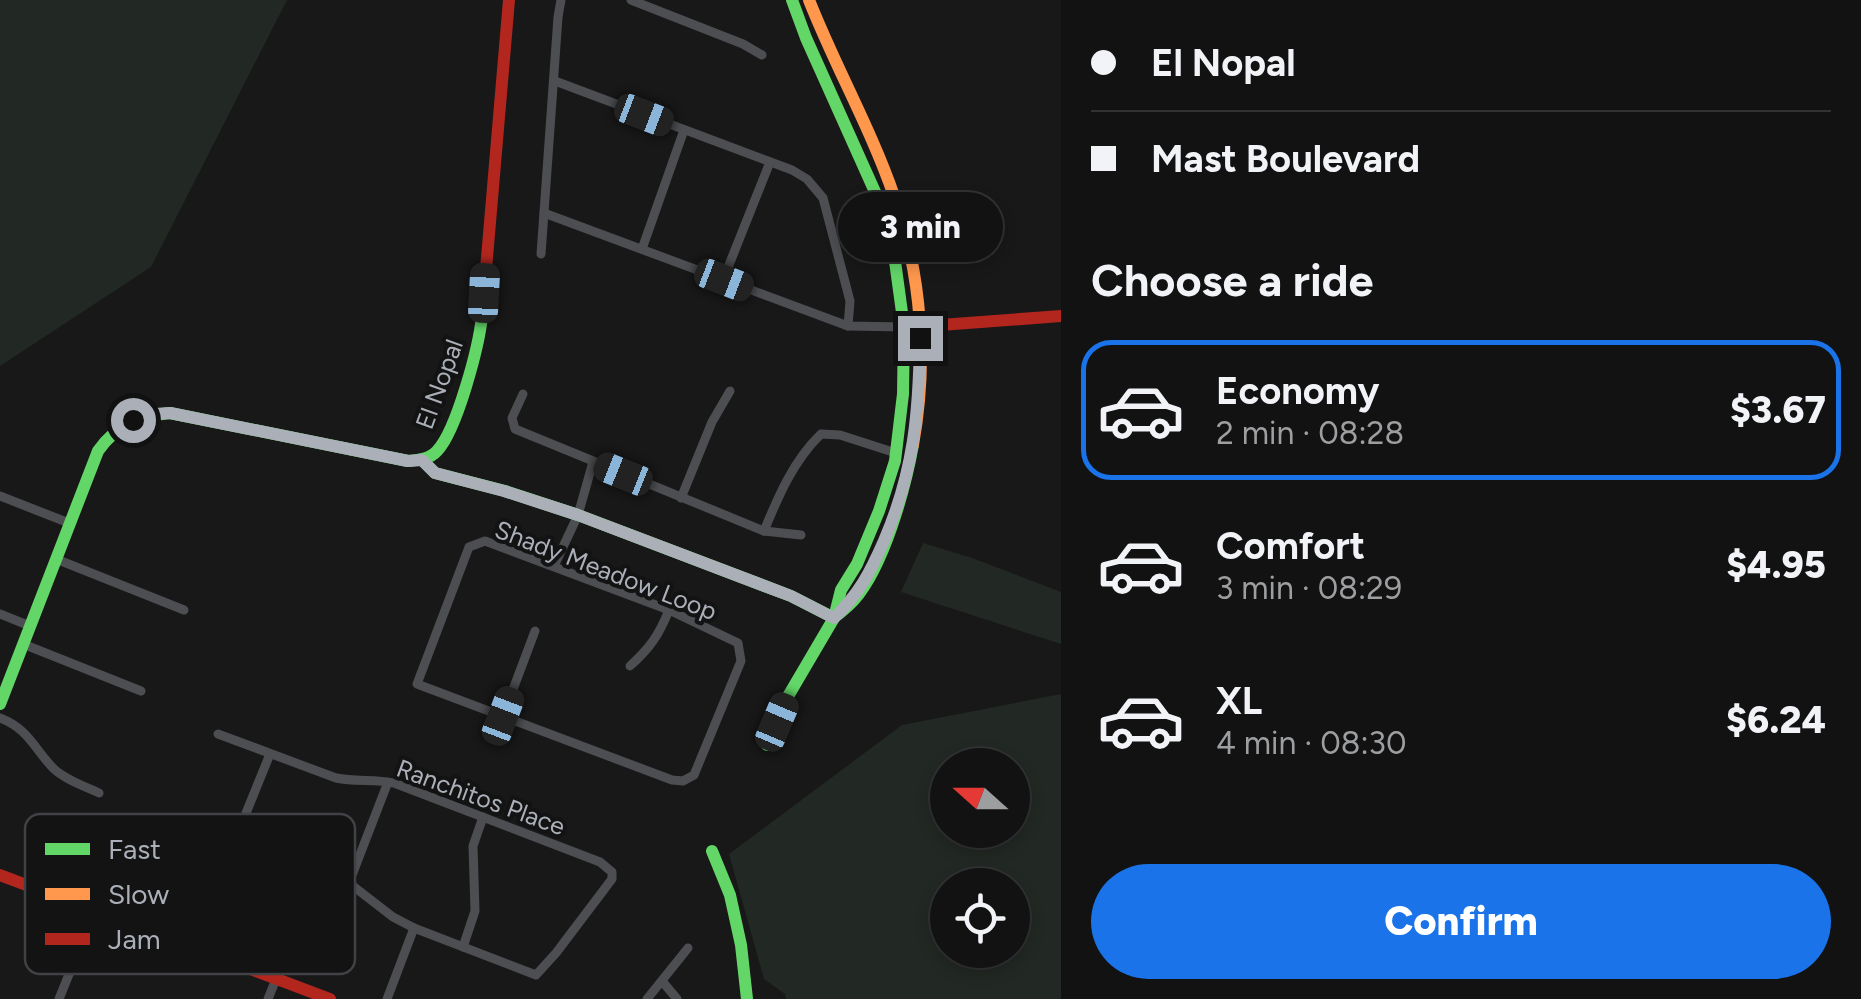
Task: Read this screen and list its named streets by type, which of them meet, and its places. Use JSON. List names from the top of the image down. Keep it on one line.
{"streets":{"street":["El Nopal","Shady Meadow Loop","Ranchitos Place"]},"legend":["Fast","Slow","Jam"],"north":"left","page":{"banner":["El Nopal","Mast Boulevard"],"bubble":"3 min","heading":"Choose a ride","list":[{"name":"Economy","note":"2 min · 08:28","value":"$3.67"},{"name":"Comfort","note":"3 min · 08:29","value":"$4.95"},{"name":"XL","note":"4 min · 08:30","value":"$6.24"}],"buttons":"Confirm"}}
